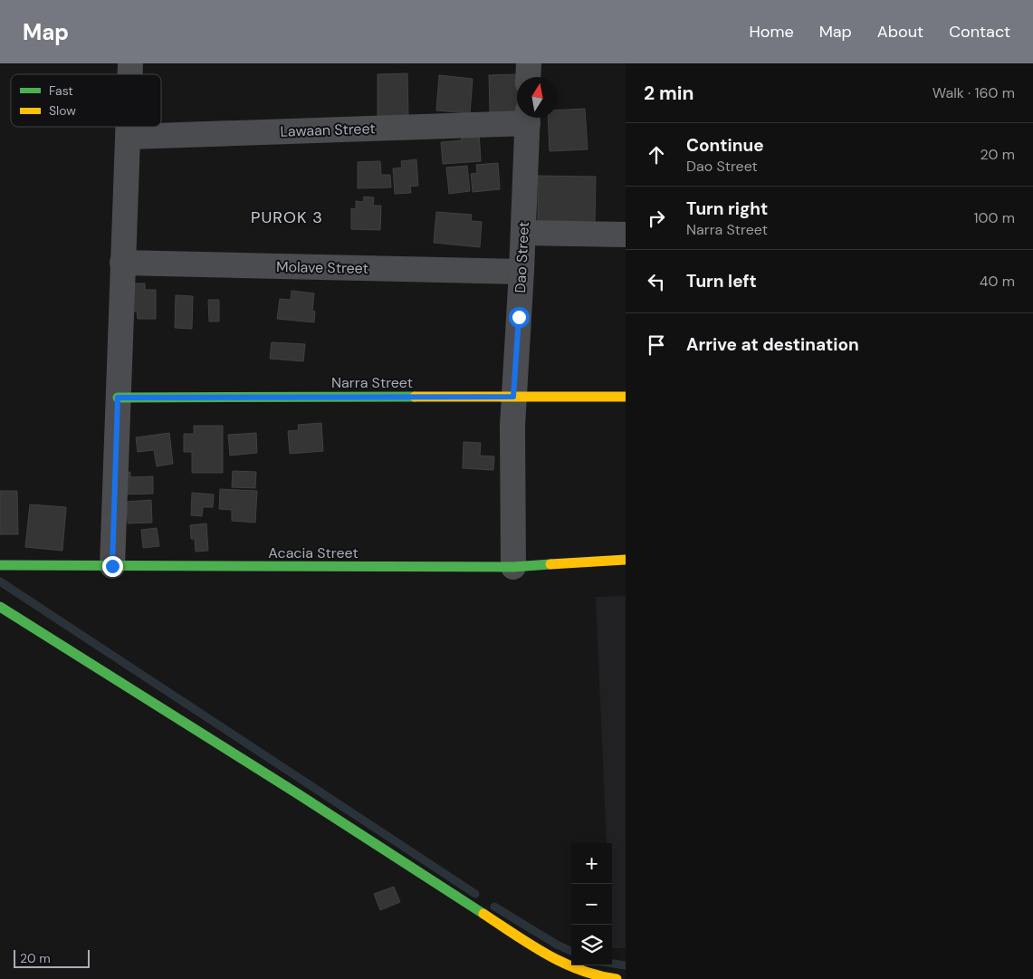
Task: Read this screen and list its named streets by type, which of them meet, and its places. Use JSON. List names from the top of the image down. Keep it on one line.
{"streets":{"street":["Lawaan Street","Dao Street","Molave Street","Narra Street","Acacia Street"]},"crossings":[["Dao Street","Molave Street"],["Dao Street","Narra Street"],["Dao Street","Acacia Street"]],"districts":["PUROK 3"],"legend":["Fast","Slow"],"scale_bar":"20 m","north":"top","page":{"header":"Map","nav":["Home","Map","About","Contact"],"heading":["2 min","Walk · 160 m"],"list":[["Continue","Dao Street","20 m"],["Turn right","Narra Street","100 m"],["Turn left","40 m"],"Arrive at destination"],"map_buttons":["+","−"],"scale":"20 m"}}
